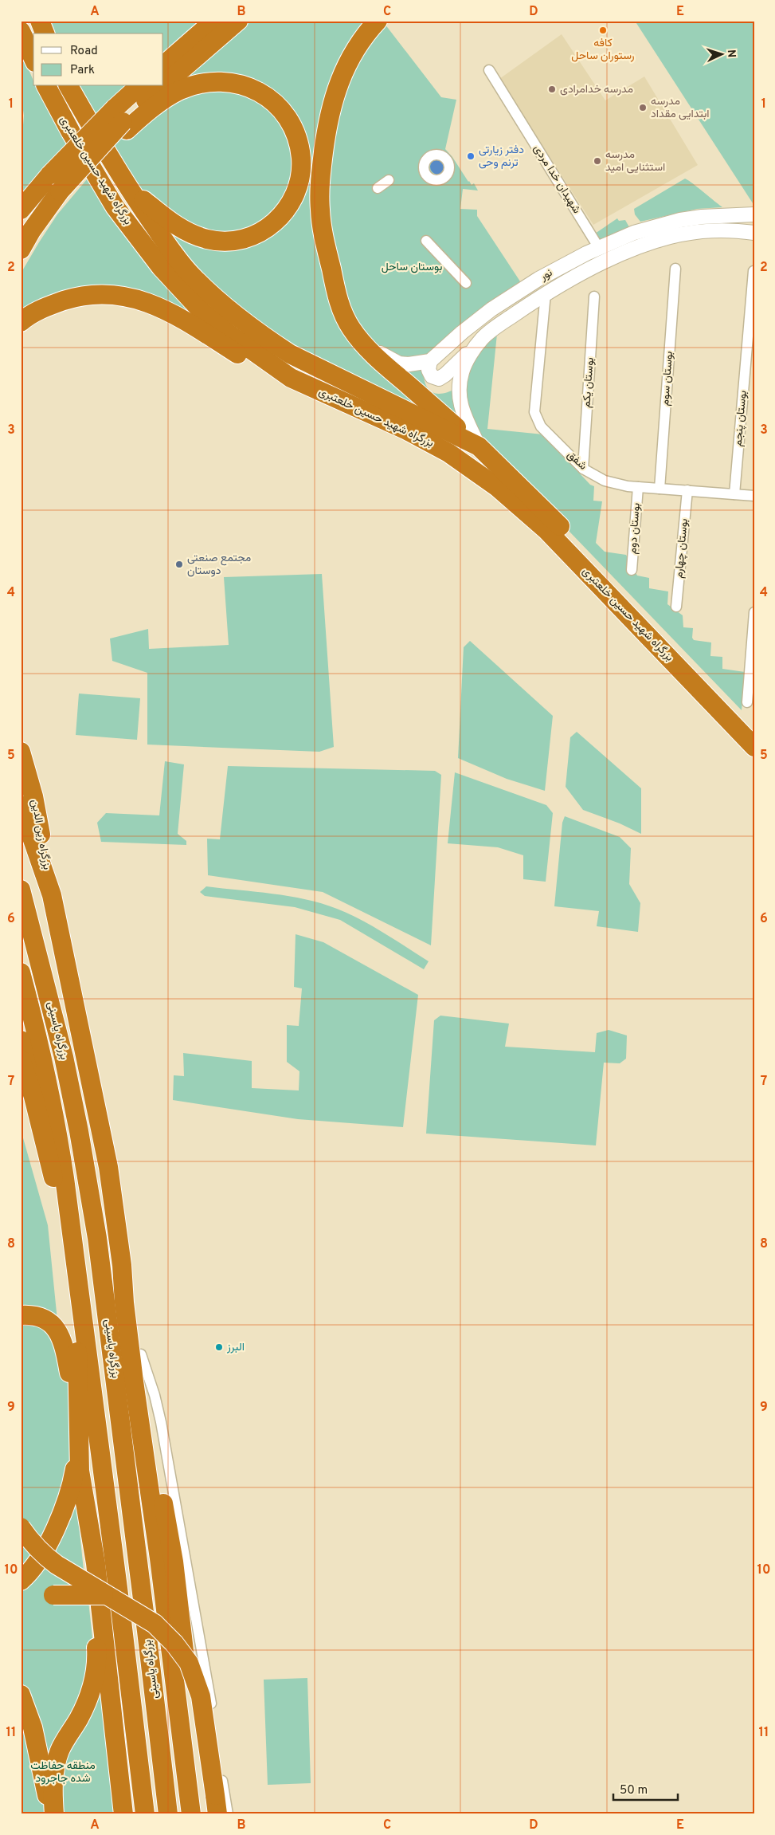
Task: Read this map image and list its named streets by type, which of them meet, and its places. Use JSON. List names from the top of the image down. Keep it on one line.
{"streets":{"highway":["بزرگراه شهید حسین خلعتبری","بزرگراه زین الدین","بزرگراه یاسینی"],"main road":["نور"],"street":["شهیدان خدا مردی","بوستان سوم","بوستان یکم","بوستان پنجم","شفق","بوستان دوم","بوستان چهارم"]},"crossings":[["بزرگراه شهید حسین خلعتبری","نور"],["شهیدان خدا مردی","نور"],["نور","شفق"],["بوستان سوم","شفق"],["بوستان یکم","شفق"],["بوستان پنجم","شفق"],["شفق","بوستان دوم"],["شفق","بوستان چهارم"]],"parks":["بوستان ساحل","منطقه حفاظت شده جاجرود"],"places":["کافه رستوران ساحل","مدرسه خدامرادی","مدرسه ابتدایی مقداد","دفتر زیارتی ترنم وحی","مدرسه استثنایی امید","مجتمع صنعتی دوستان","البرز"],"legend":["Road","Park"],"scale_bar":"50 m","north":"right","grid":{"columns":["A","B","C","D","E"],"rows":["1","2","3","4","5","6","7","8","9","10","11"]}}
